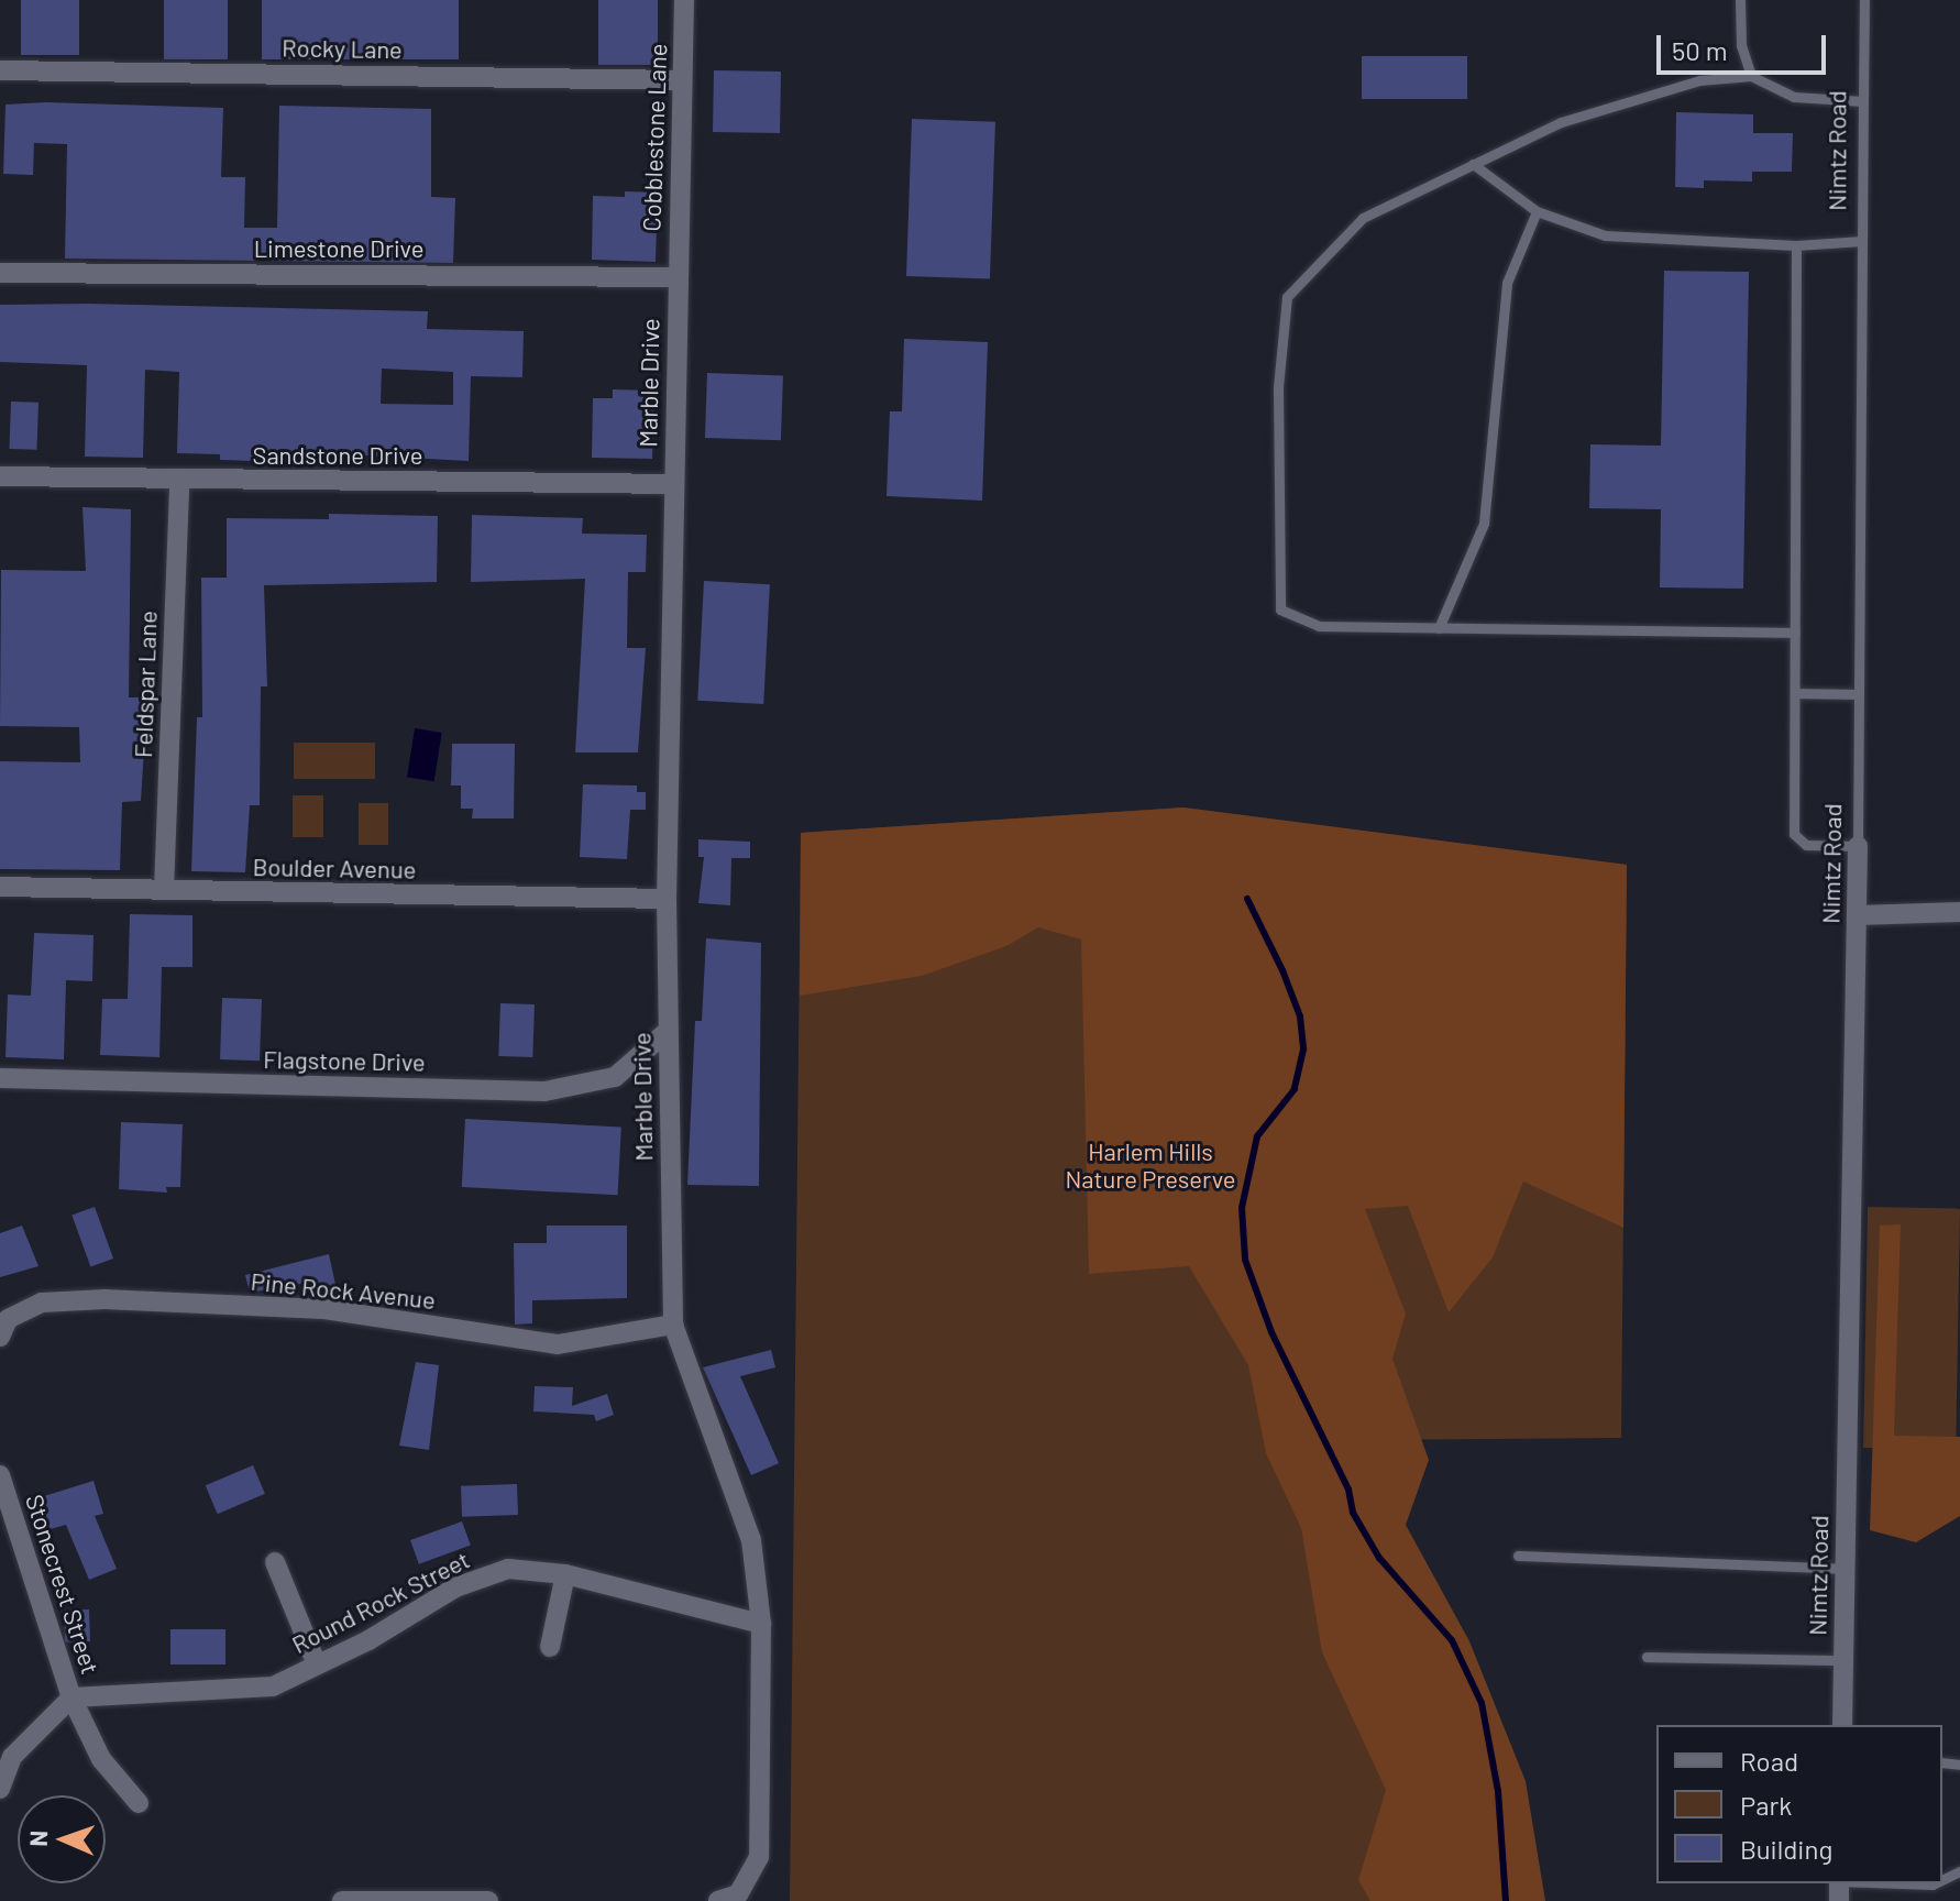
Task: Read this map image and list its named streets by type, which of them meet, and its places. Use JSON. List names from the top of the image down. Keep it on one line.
{"streets":{"street":["Rocky Lane","Cobblestone Lane","Nimtz Road","Limestone Drive","Marble Drive","Sandstone Drive","Feldspar Lane","Boulder Avenue","Flagstone Drive","Pine Rock Avenue","Stonecrest Street","Round Rock Street"]},"crossings":[["Rocky Lane","Cobblestone Lane"],["Cobblestone Lane","Limestone Drive"],["Cobblestone Lane","Marble Drive"],["Limestone Drive","Marble Drive"],["Marble Drive","Sandstone Drive"],["Marble Drive","Boulder Avenue"],["Marble Drive","Flagstone Drive"],["Marble Drive","Pine Rock Avenue"],["Marble Drive","Round Rock Street"],["Sandstone Drive","Feldspar Lane"],["Feldspar Lane","Boulder Avenue"],["Stonecrest Street","Round Rock Street"]],"parks":["Harlem Hills Nature Preserve"],"legend":["Road","Park","Building"],"scale_bar":"50 m","north":"left"}
